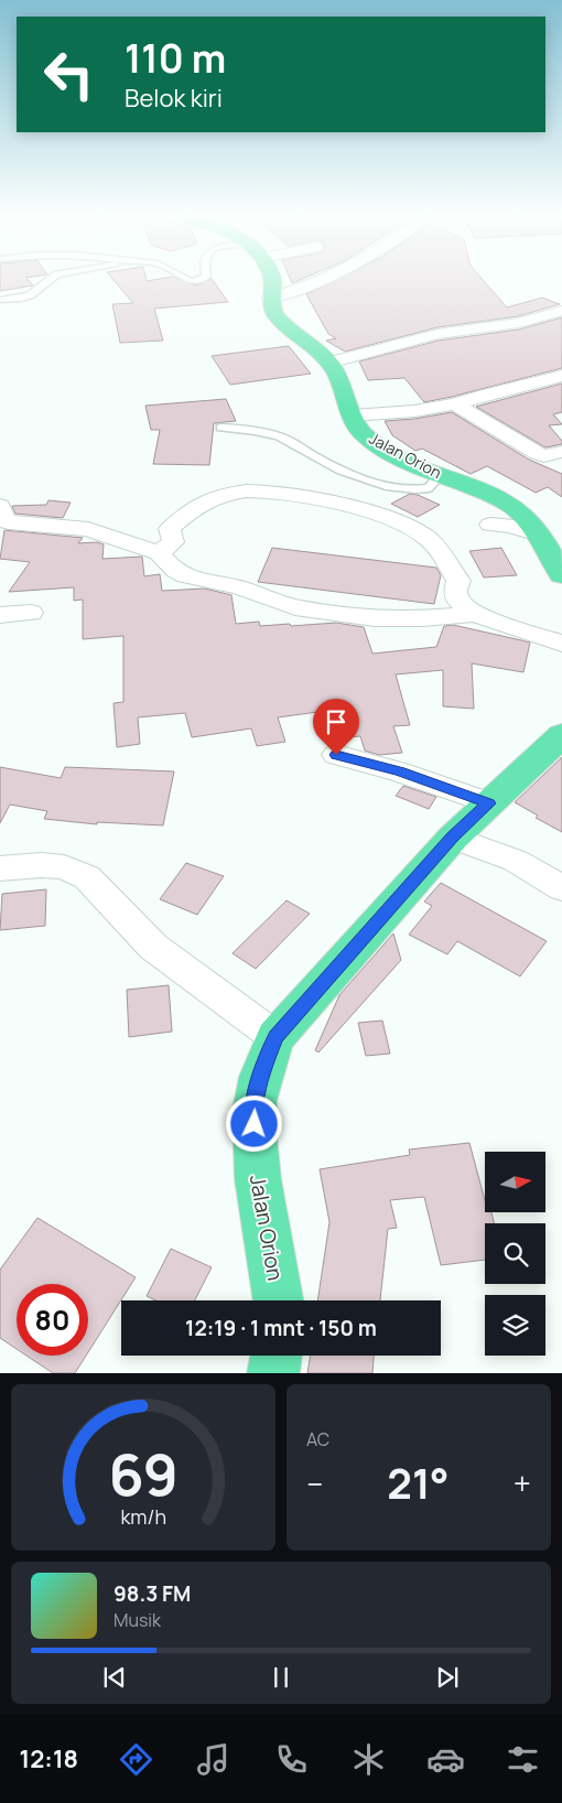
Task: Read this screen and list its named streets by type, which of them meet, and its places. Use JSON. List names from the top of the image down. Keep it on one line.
{"streets":{"highway":["Jalan Orion"]},"north":"right","page":{"turn":["110 m","Belok kiri"],"limit":"80","trip":"12:19 · 1 mnt · 150 m","tile":"AC","heat":["−","21°","+"],"song":["98.3 FM","Musik"],"tabs":"12:18","gauge":["69","km/h"]}}
